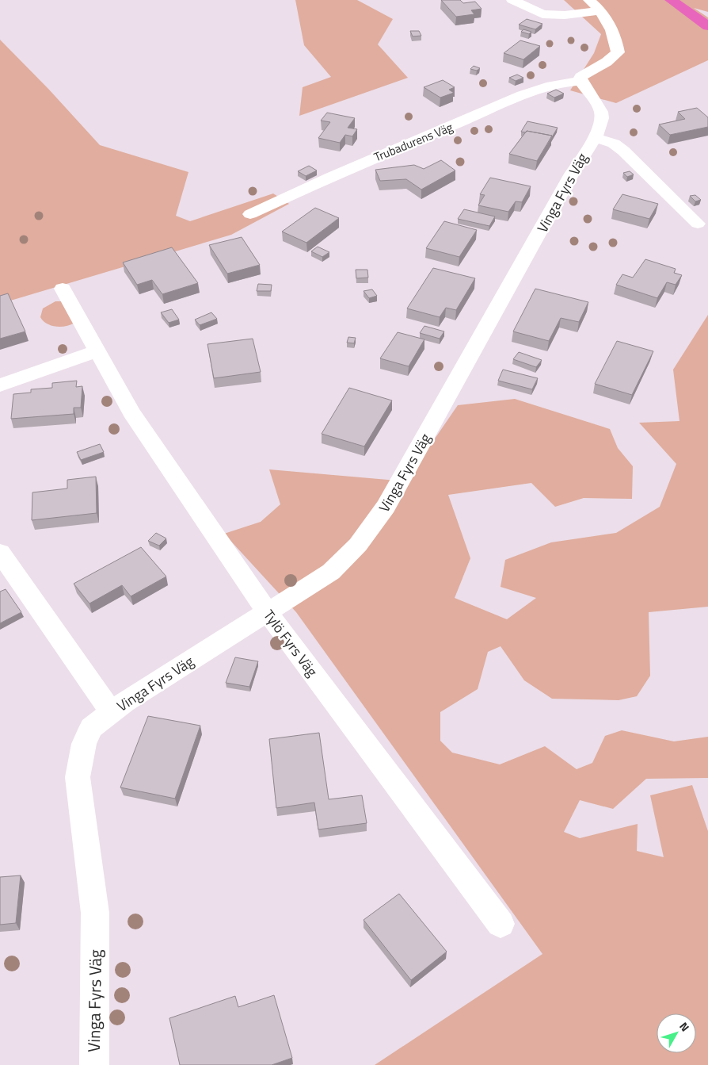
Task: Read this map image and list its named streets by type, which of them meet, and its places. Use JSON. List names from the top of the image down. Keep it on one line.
{"streets":{"street":["Trubadurens Väg","Vinga Fyrs Väg","Tylö Fyrs Väg"]},"crossings":[["Trubadurens Väg","Vinga Fyrs Väg"],["Vinga Fyrs Väg","Tylö Fyrs Väg"]],"north":"top right"}
